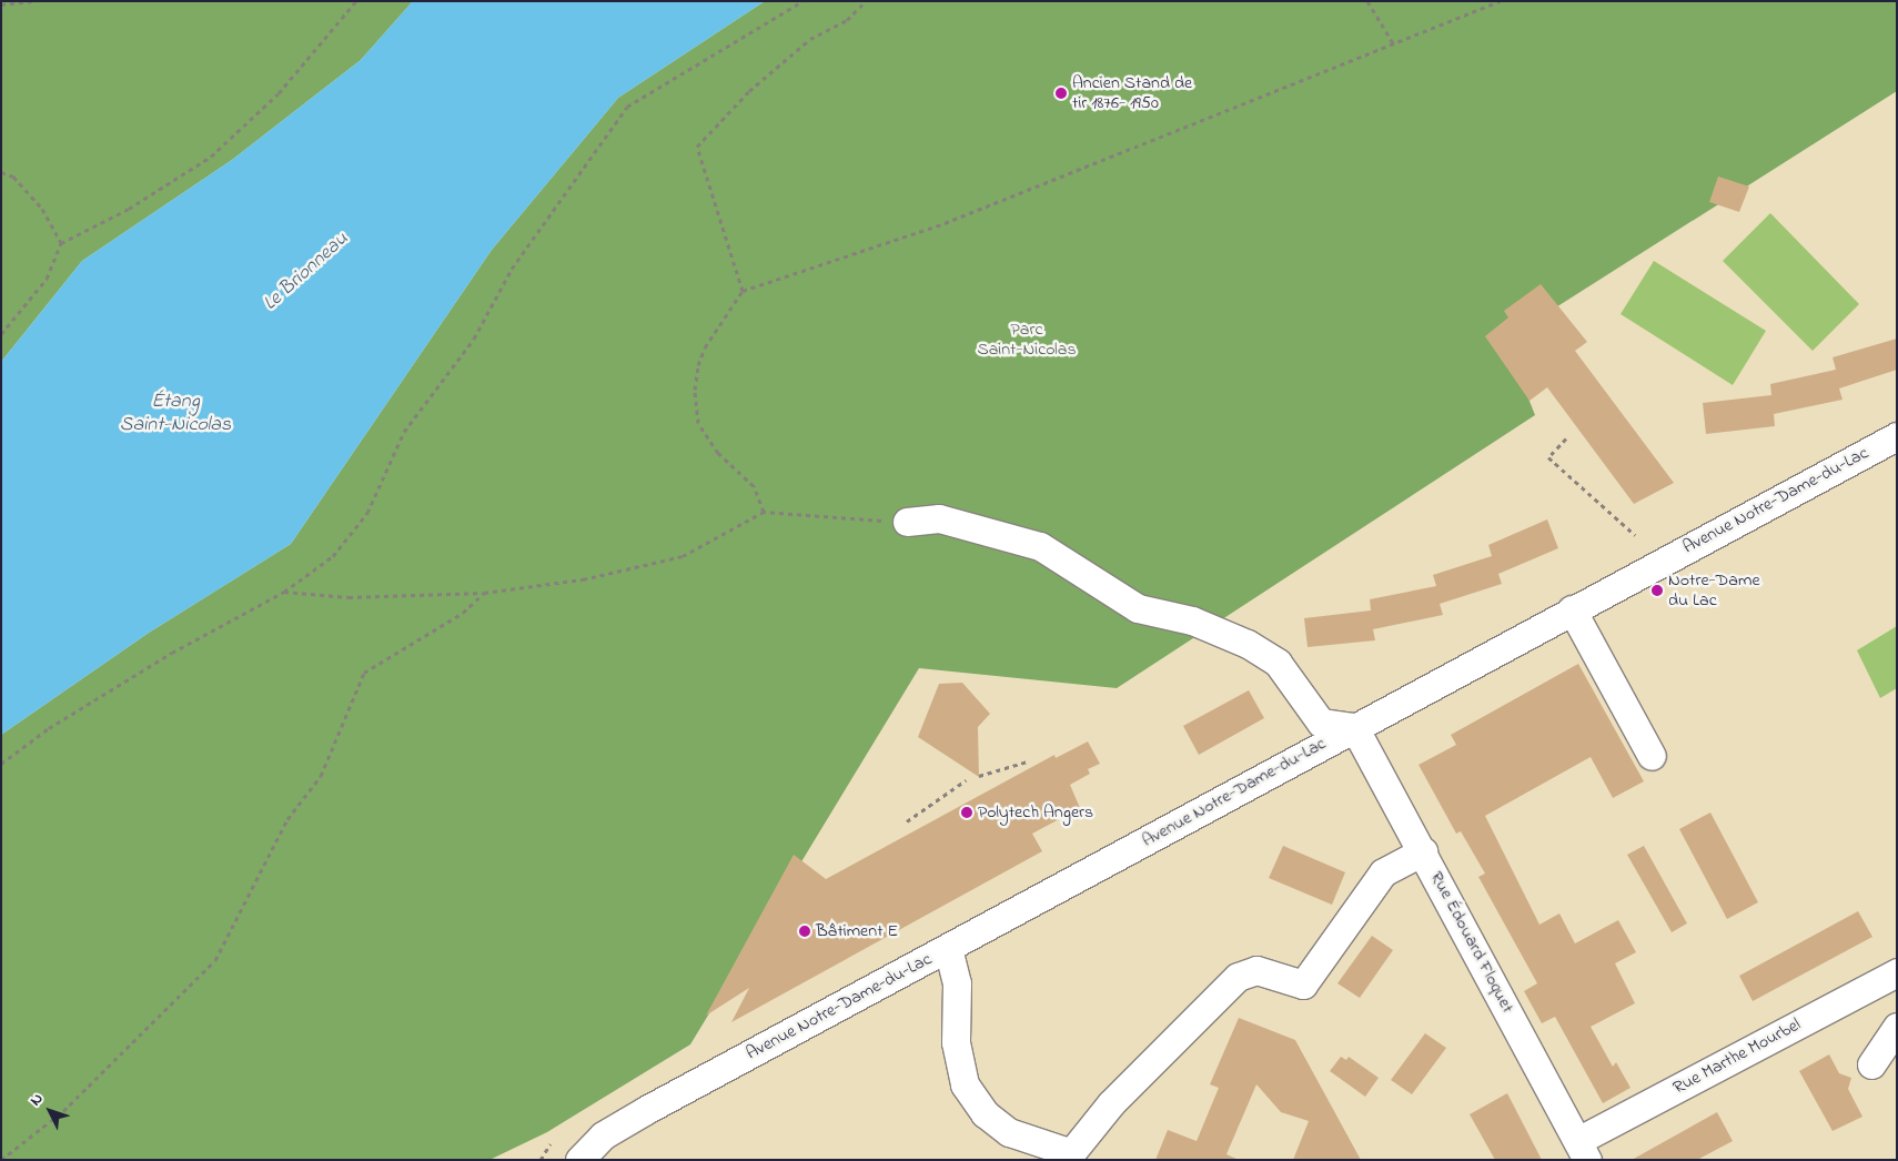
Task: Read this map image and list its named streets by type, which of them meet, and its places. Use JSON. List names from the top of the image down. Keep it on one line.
{"streets":{"street":["Avenue Notre-Dame-du-Lac","Rue Édouard Floquet","Rue Marthe Mourbel"]},"crossings":[["Avenue Notre-Dame-du-Lac","Rue Édouard Floquet"],["Rue Édouard Floquet","Rue Marthe Mourbel"]],"water":["Le Brionneau","Étang Saint-Nicolas"],"parks":["Parc Saint-Nicolas"],"places":["Ancien Stand de tir 1876- 1950","Notre-Dame du Lac","Polytech Angers","Bâtiment E"],"north":"top left"}
